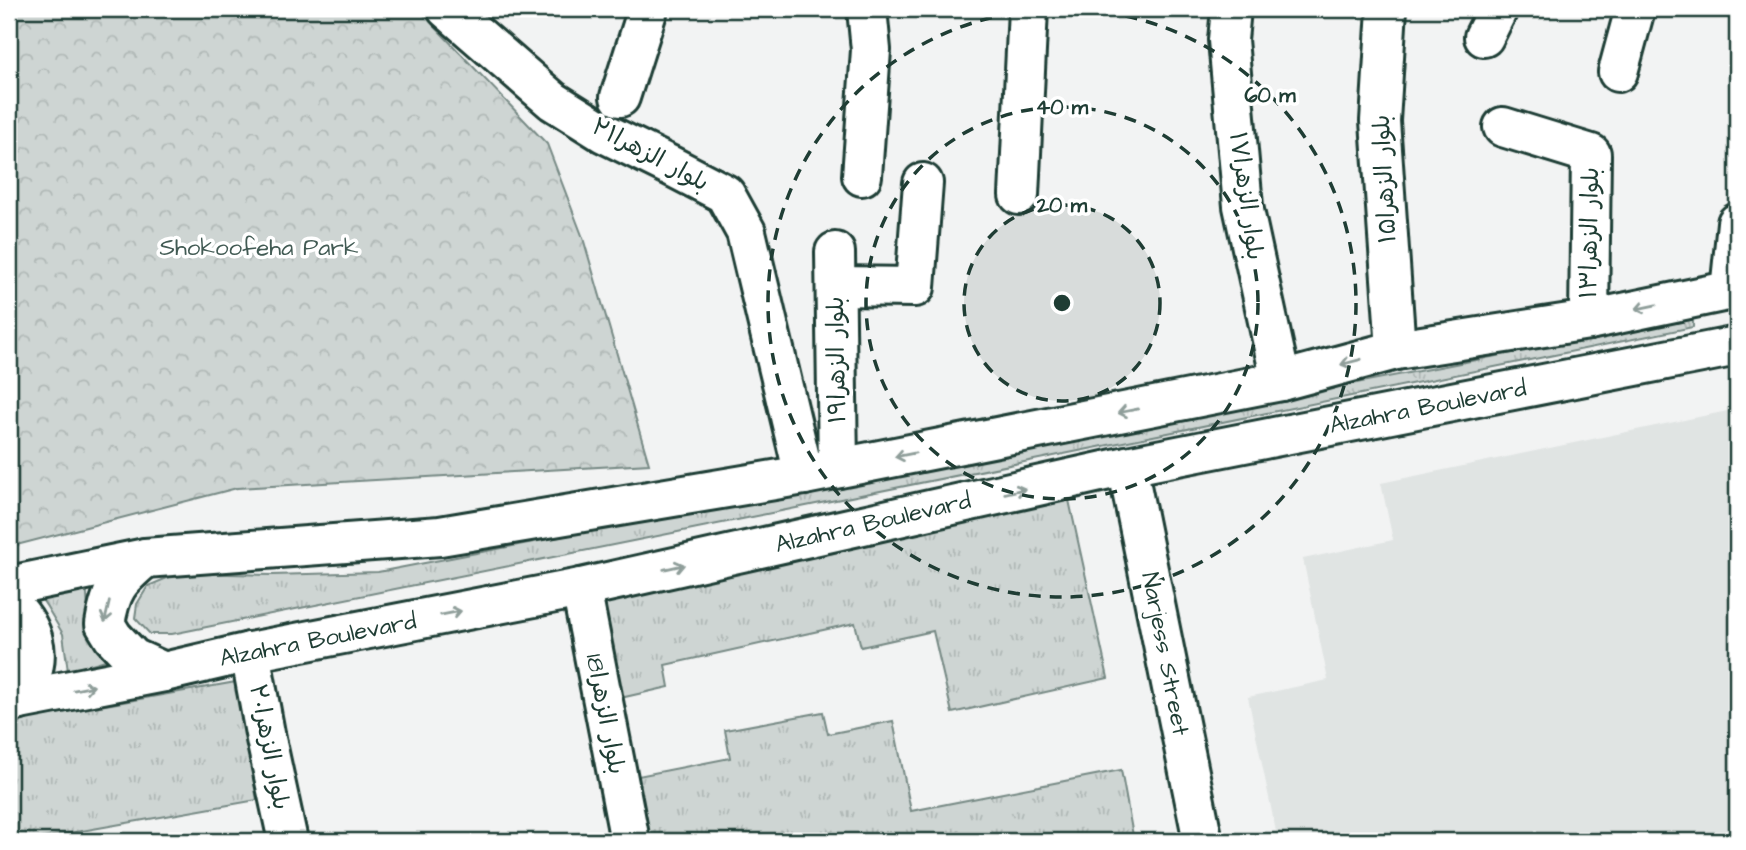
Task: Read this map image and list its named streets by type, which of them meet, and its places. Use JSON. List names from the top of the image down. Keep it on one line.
{"streets":{"main road":["بلوار الزهرا۲۱","بلوار الزهرا۱۵","بلوار الزهرا۱۷","بلوار الزهرا۱۳","بلوار الزهرا۱۹","Alzahra Boulevard","Narjess Street","18بلوار الزهرا","بلوار الزهرا۲۰"]},"crossings":[["بلوار الزهرا۲۱","بلوار الزهرا۱۹"],["Alzahra Boulevard","Narjess Street"],["Alzahra Boulevard","18بلوار الزهرا"],["Alzahra Boulevard","بلوار الزهرا۲۰"]],"parks":["Shokoofeha Park"],"rings":["60 m","40 m","20 m"]}
